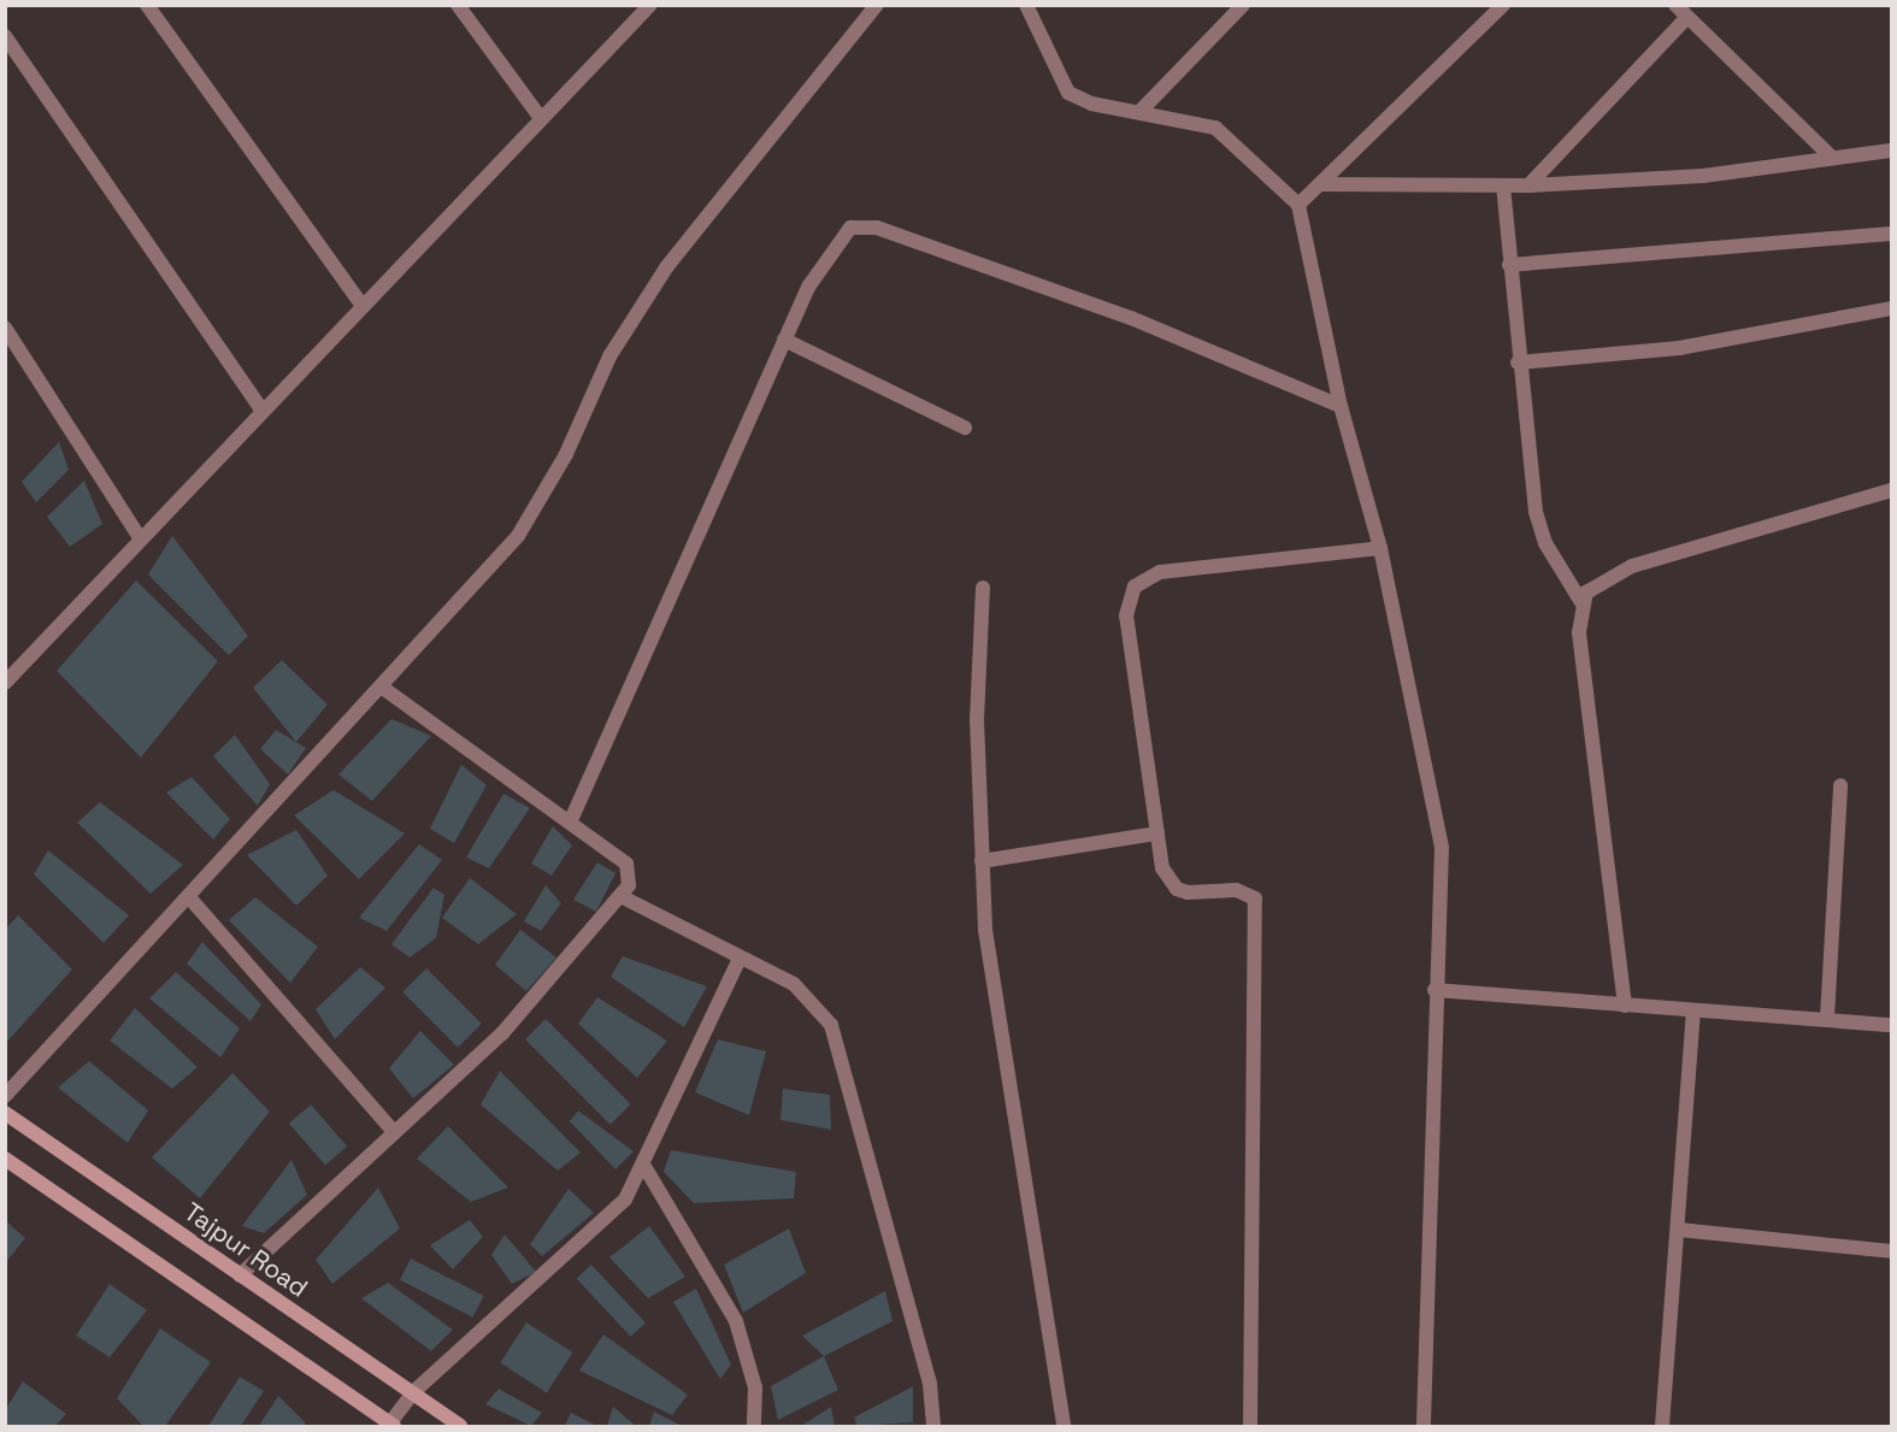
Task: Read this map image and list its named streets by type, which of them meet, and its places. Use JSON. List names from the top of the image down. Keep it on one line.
{"streets":{"main road":["Tajpur Road"]}}
